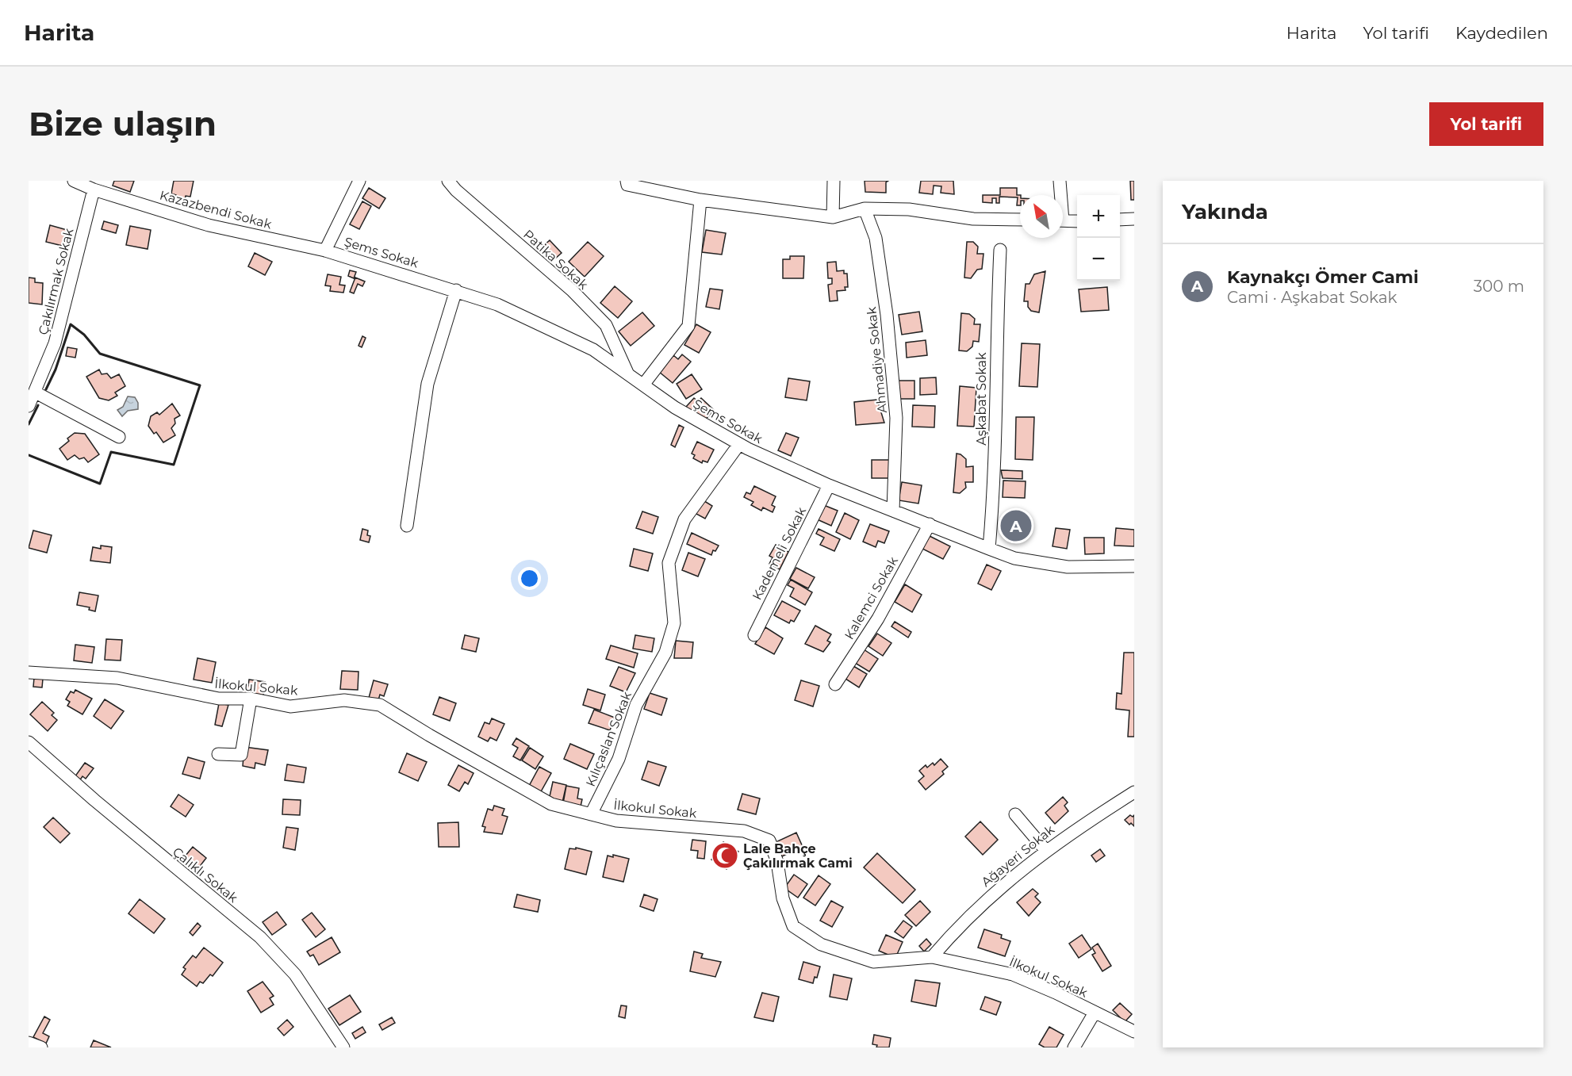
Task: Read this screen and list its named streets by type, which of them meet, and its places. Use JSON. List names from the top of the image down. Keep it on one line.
{"streets":{"street":["Kazazbendi Sokak","Şems Sokak","Patika Sokak","Çakılırmak Sokak","Ahmadiye Sokak","Aşkabat Sokak","Kademeli Sokak","Kalemci Sokak","İlkokul Sokak","Kılıçaslan Sokak","Ağayeri Sokak","Çalıklı Sokak"]},"crossings":[["Kazazbendi Sokak","Şems Sokak"],["Kazazbendi Sokak","Çakılırmak Sokak"],["Şems Sokak","Patika Sokak"],["Şems Sokak","Ahmadiye Sokak"],["Şems Sokak","Aşkabat Sokak"],["Şems Sokak","Kademeli Sokak"],["Şems Sokak","Kalemci Sokak"],["Şems Sokak","Kılıçaslan Sokak"],["İlkokul Sokak","Kılıçaslan Sokak"],["İlkokul Sokak","Ağayeri Sokak"]],"places":{"mosque":["Lale Bahçe Çakılırmak Cami"]},"north":"top left","page":{"header":"Harita","nav":["Harita","Yol tarifi","Kaydedilen"],"buttons":"Yol tarifi","title":"Bize ulaşın","heading":"Yakında","map_buttons":["+","−"],"list":[{"mark":"A","name":"Kaynakçı Ömer Cami","note":"Cami · Aşkabat Sokak","value":"300 m"}],"pins":"A"}}
